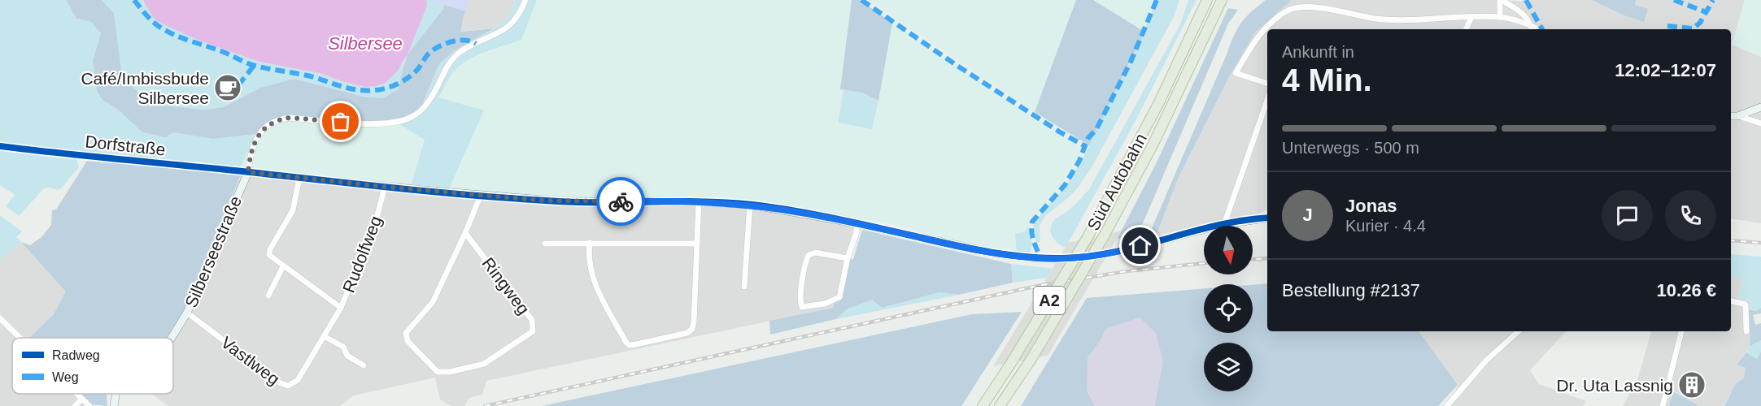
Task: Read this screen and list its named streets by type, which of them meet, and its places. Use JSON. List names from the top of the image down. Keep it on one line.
{"streets":{"highway":["Süd Autobahn","A2"],"street":["Dorfstraße","Silberseestraße","Rudolfweg","Ringweg","Vastlweg"]},"crossings":[["Dorfstraße","Silberseestraße"],["Silberseestraße","Vastlweg"],["Rudolfweg","Vastlweg"]],"water":["Silbersee"],"places":{"cafe":["Café/Imbissbude Silbersee"],"building":["Dr. Uta Lassnig"]},"legend":["Radweg","Weg"],"north":"bottom","page":{"heading":["4 Min.","Ankunft in","12:02–12:07"],"panel":["Jonas","Kurier · 4.4","Bestellung #2137","10.26 €"],"bar":"Unterwegs · 500 m","round":"J"}}
